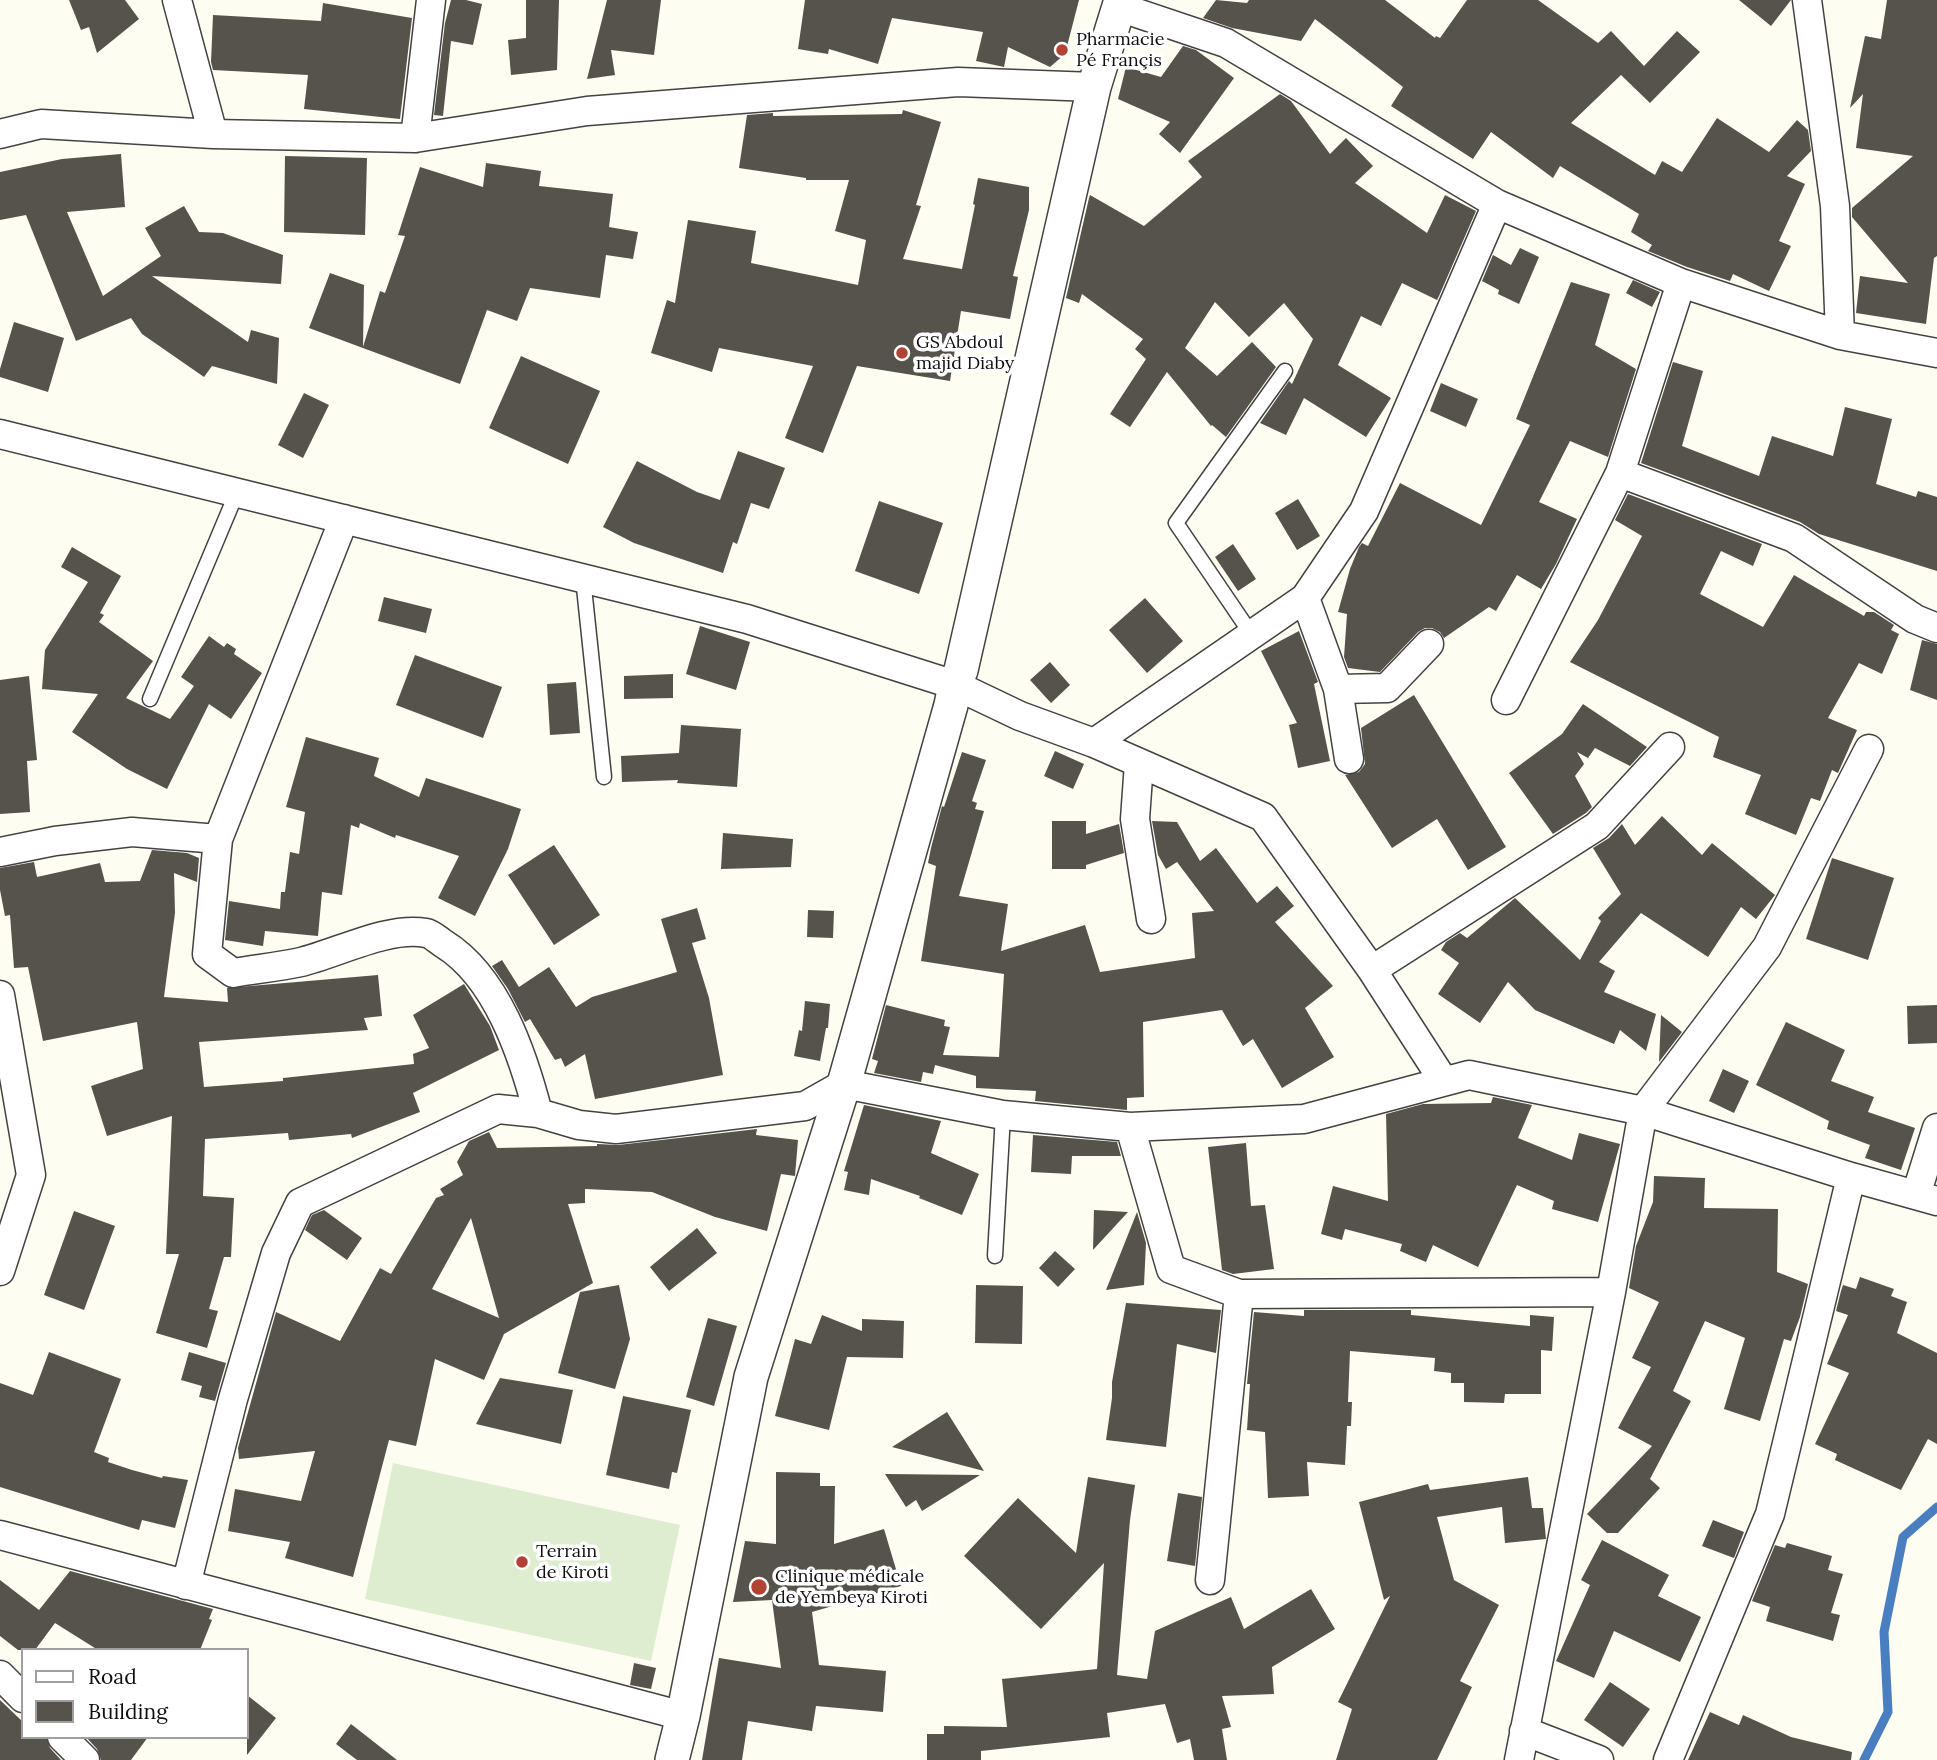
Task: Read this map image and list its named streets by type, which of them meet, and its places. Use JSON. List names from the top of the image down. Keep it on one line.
{"places":["Pharmacie Pé Françis","GS Abdoul majid Diaby","Terrain de Kiroti","Clinique médicale de Yembeya Kiroti"],"legend":["Road","Building"]}
